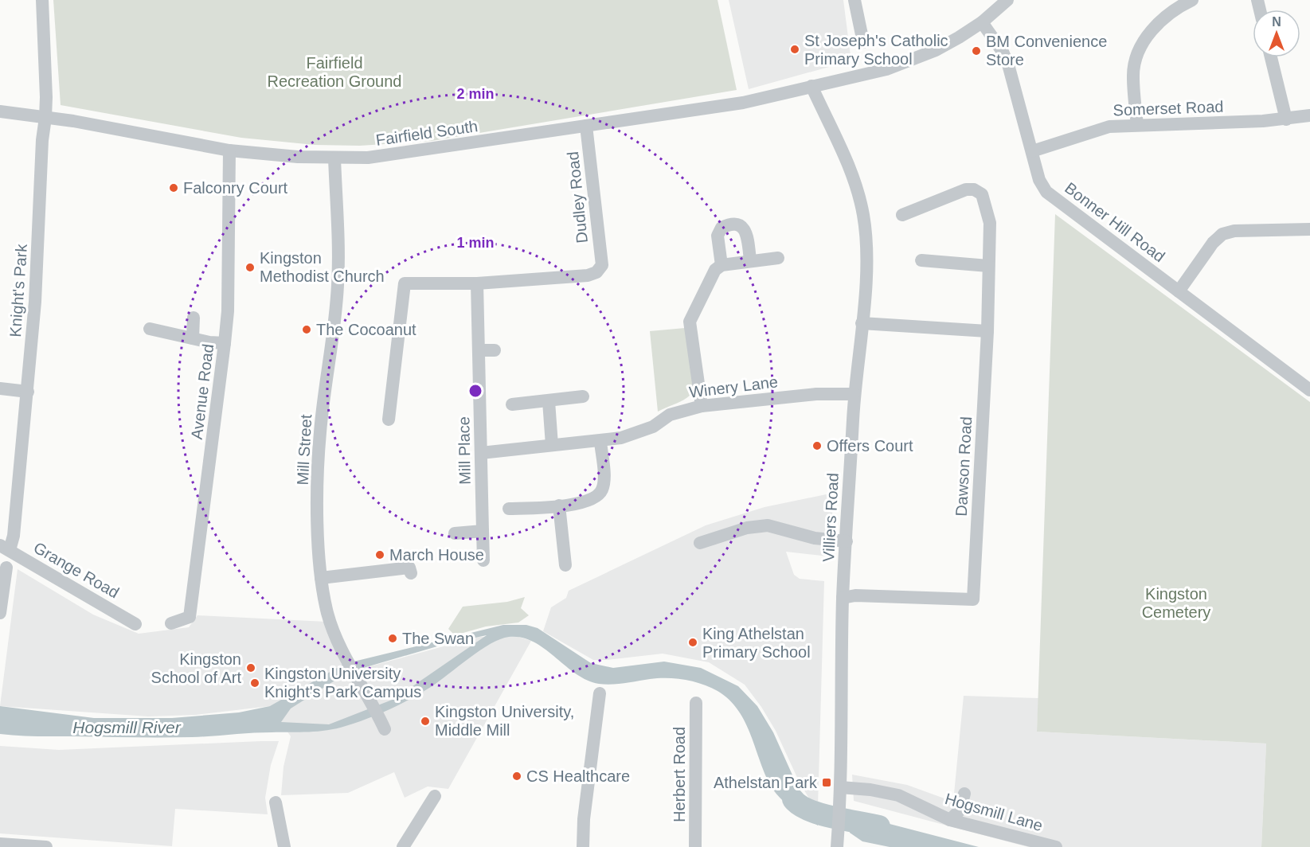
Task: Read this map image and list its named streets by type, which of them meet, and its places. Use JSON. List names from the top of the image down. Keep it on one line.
{"streets":{"street":["Somerset Road","Fairfield South","Dudley Road","Bonner Hill Road","Knight's Park","Winery Lane","Avenue Road","Mill Street","Mill Place","Dawson Road","Villiers Road","Grange Road","Herbert Road","Hogsmill Lane"]},"crossings":[["Somerset Road","Bonner Hill Road"],["Fairfield South","Dudley Road"],["Fairfield South","Bonner Hill Road"],["Fairfield South","Knight's Park"],["Fairfield South","Avenue Road"],["Fairfield South","Mill Street"],["Fairfield South","Villiers Road"],["Dudley Road","Mill Place"],["Knight's Park","Grange Road"],["Winery Lane","Mill Place"],["Winery Lane","Villiers Road"],["Dawson Road","Villiers Road"],["Villiers Road","Hogsmill Lane"]],"water":["Hogsmill River"],"parks":["Fairfield Recreation Ground","Kingston Cemetery"],"places":{"other":["St Joseph's Catholic Primary School","BM Convenience Store","Falconry Court","Kingston Methodist Church","The Cocoanut","Offers Court","March House","The Swan","King Athelstan Primary School","Kingston School of Art","Kingston University Knight's Park Campus","Kingston University, Middle Mill","CS Healthcare"],"transit":["Athelstan Park"]},"north":"top","rings":["2 min","1 min"]}
